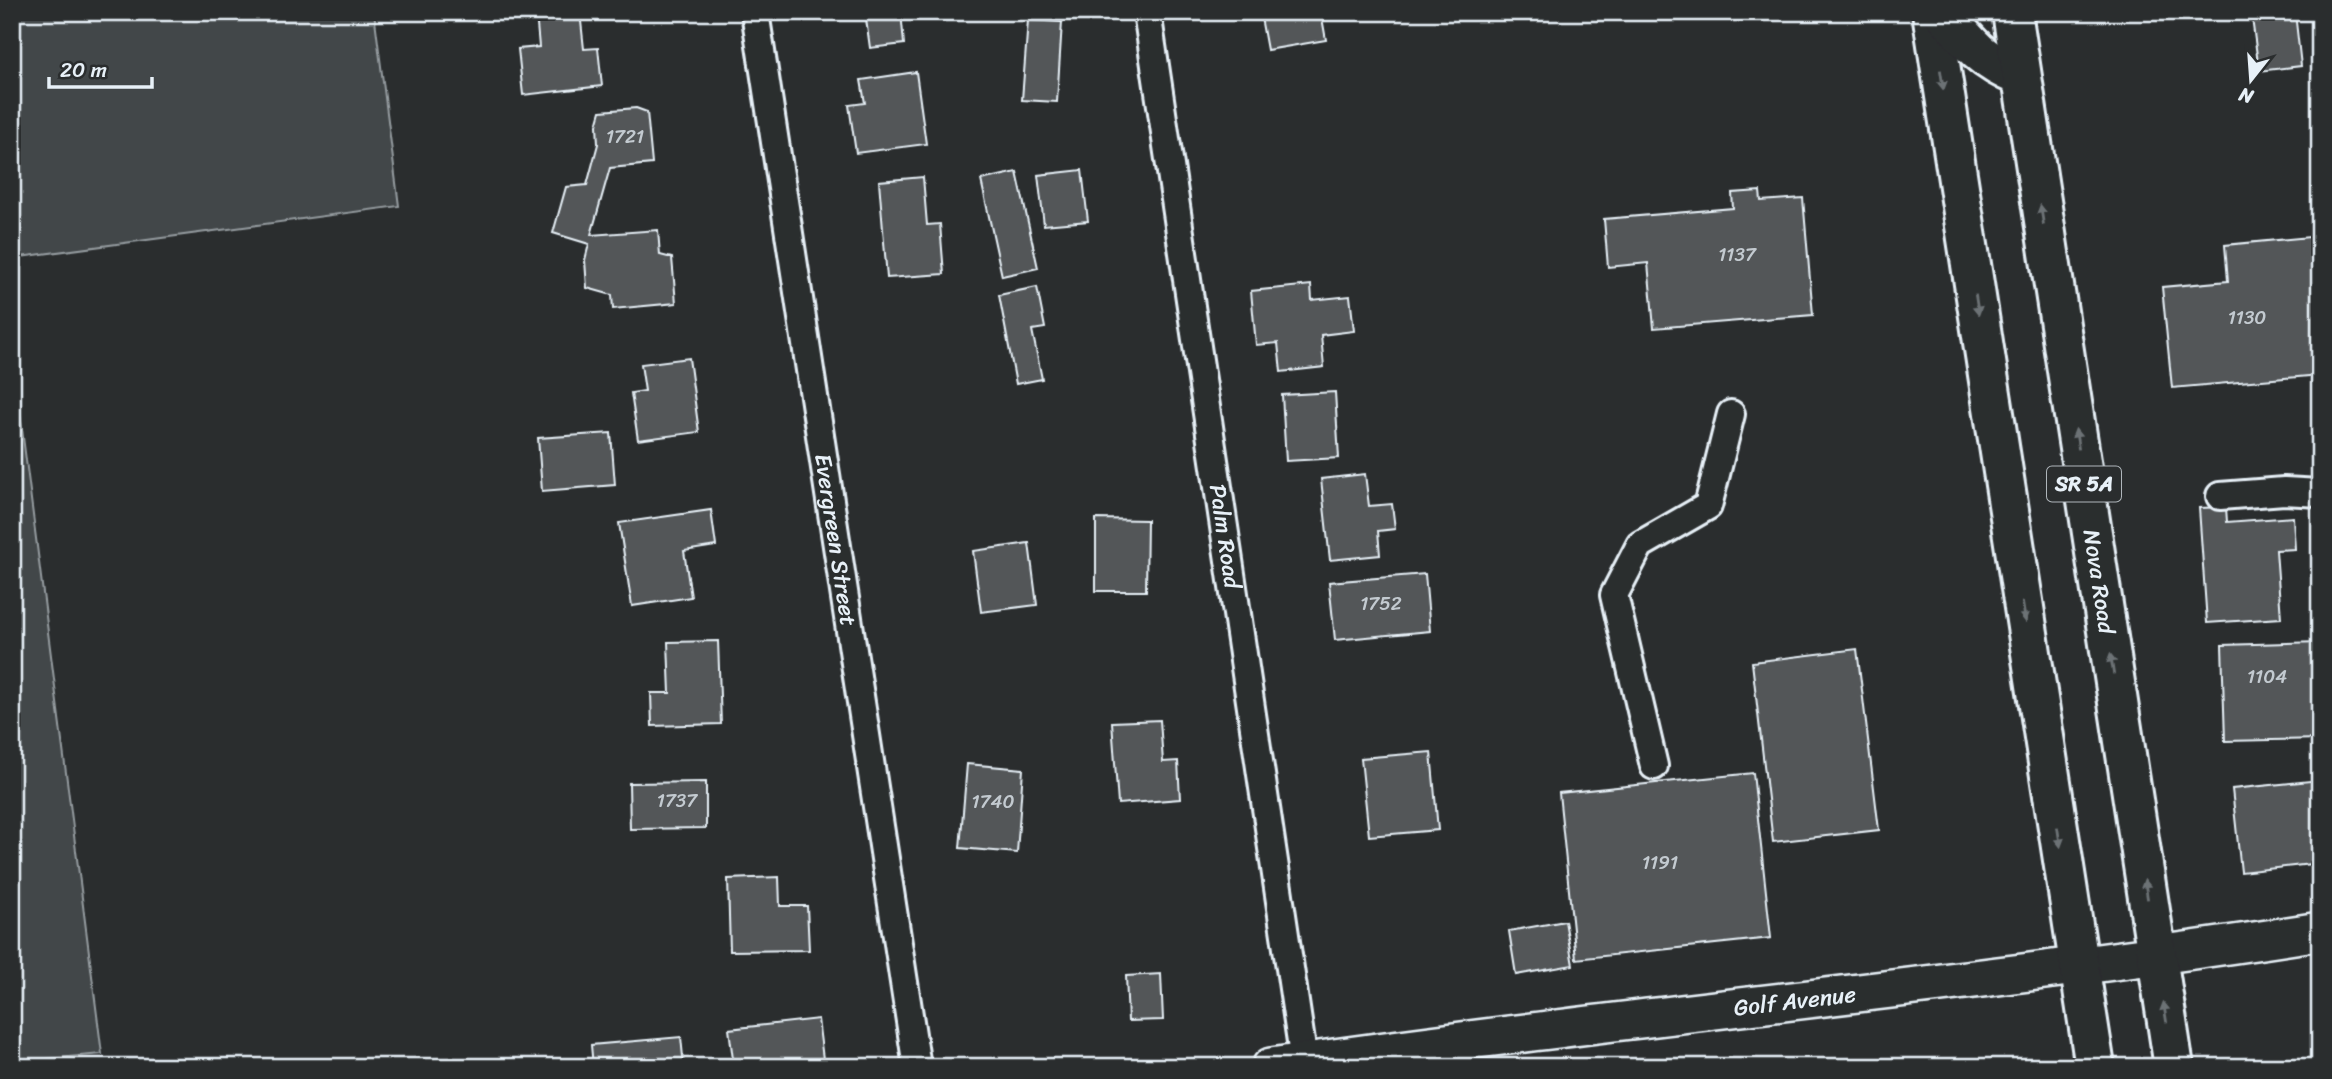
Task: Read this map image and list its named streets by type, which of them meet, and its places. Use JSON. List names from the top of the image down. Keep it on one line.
{"streets":{"main road":["SR 5A","Nova Road"],"street":["Palm Road","Evergreen Street","Golf Avenue"]},"crossings":[["Palm Road","Golf Avenue"],["Nova Road","Golf Avenue"]],"house_numbers":["1721","1137","1130","1752","1104","1737","1740","1191"],"scale_bar":"20 m","north":"bottom"}
